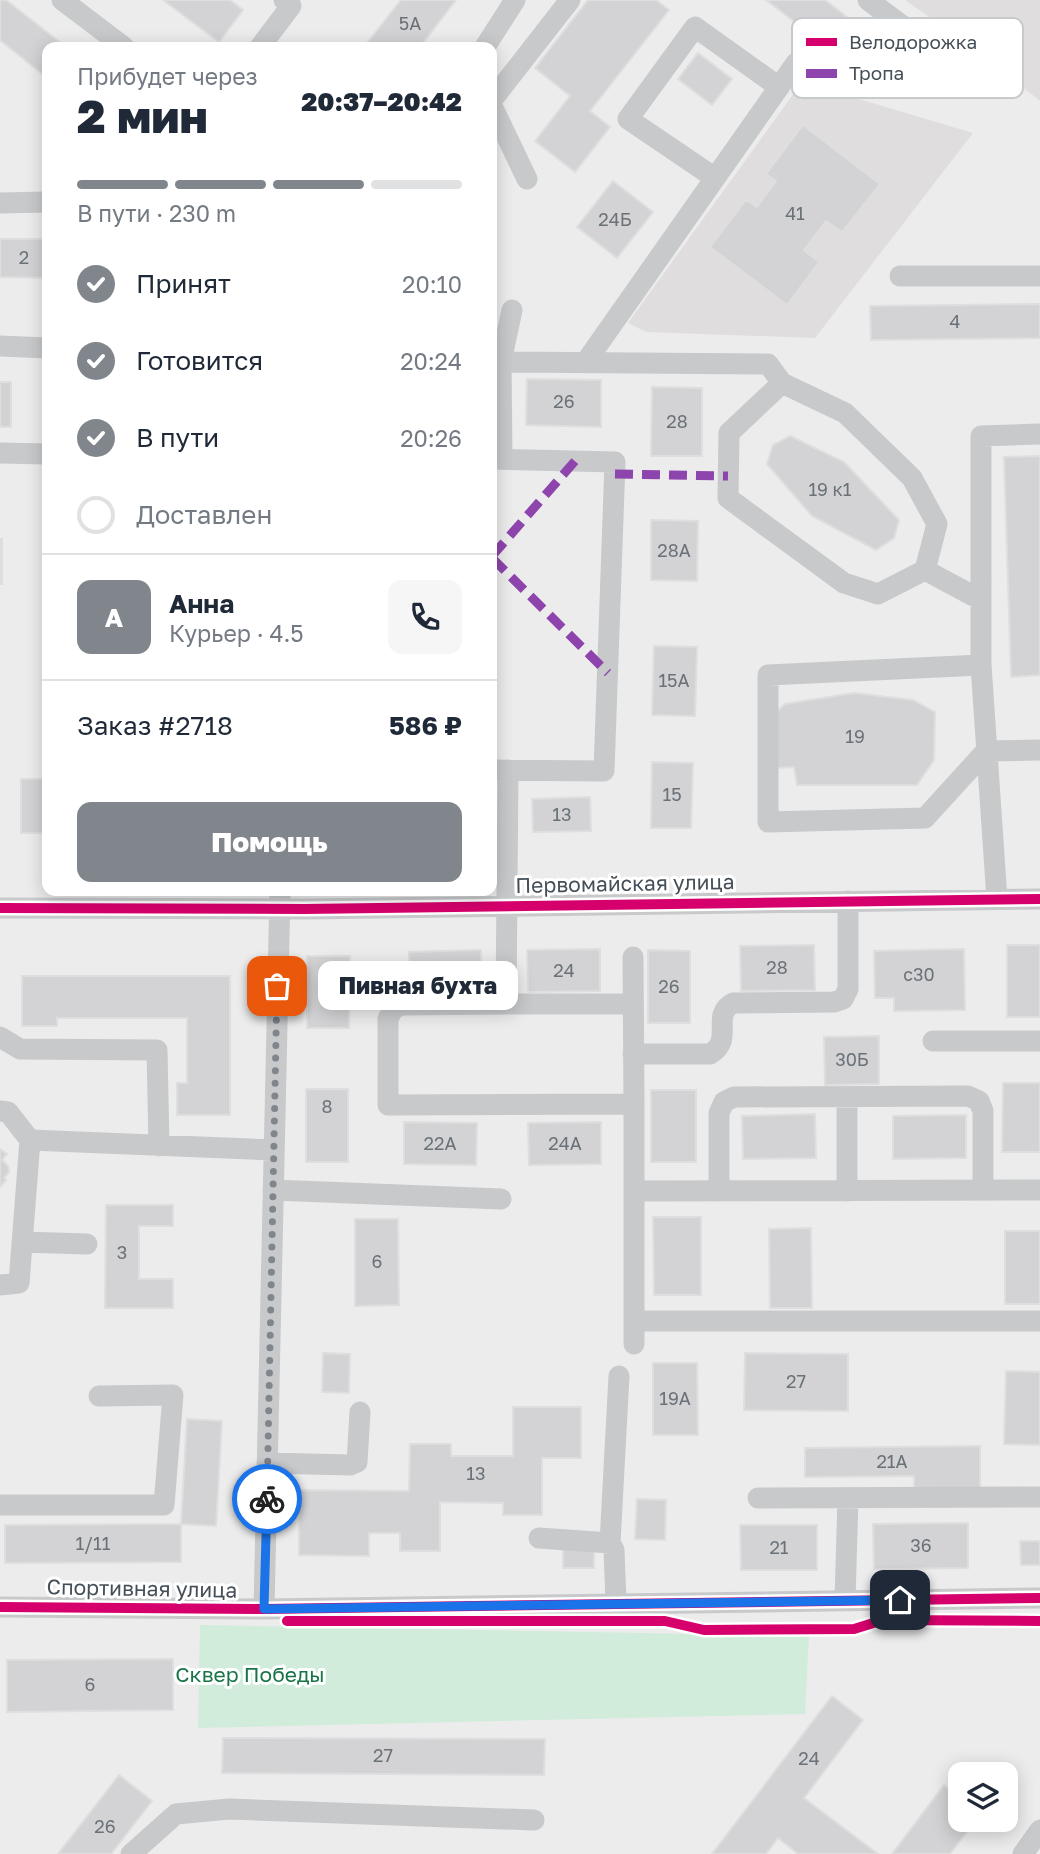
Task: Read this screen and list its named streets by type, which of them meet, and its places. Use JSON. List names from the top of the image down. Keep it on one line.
{"streets":{"street":["Первомайская улица","Спортивная улица"]},"parks":["Сквер Победы"],"places":["Пивная бухта"],"house_numbers":["5А","41","24Б","2","4","26","28","19 к1","28А","15А","19","15","13","28","24","с30","26","30Б","8","22А","24А","3","6","27","19А","21А","13","1/11","36","21","6","27","24","26"],"legend":["Велодорожка","Тропа"],"page":{"heading":["2 мин","Прибудет через","20:37–20:42"],"panel":["Анна","Курьер · 4.5","Заказ #2718","586 ₽"],"bar":"В пути · 230 m","list":[["Принят","20:10"],["Готовится","20:24"],["В пути","20:26"],"Доставлен"],"round":"А","buttons":"Помощь","bubble":"Пивная бухта"}}
